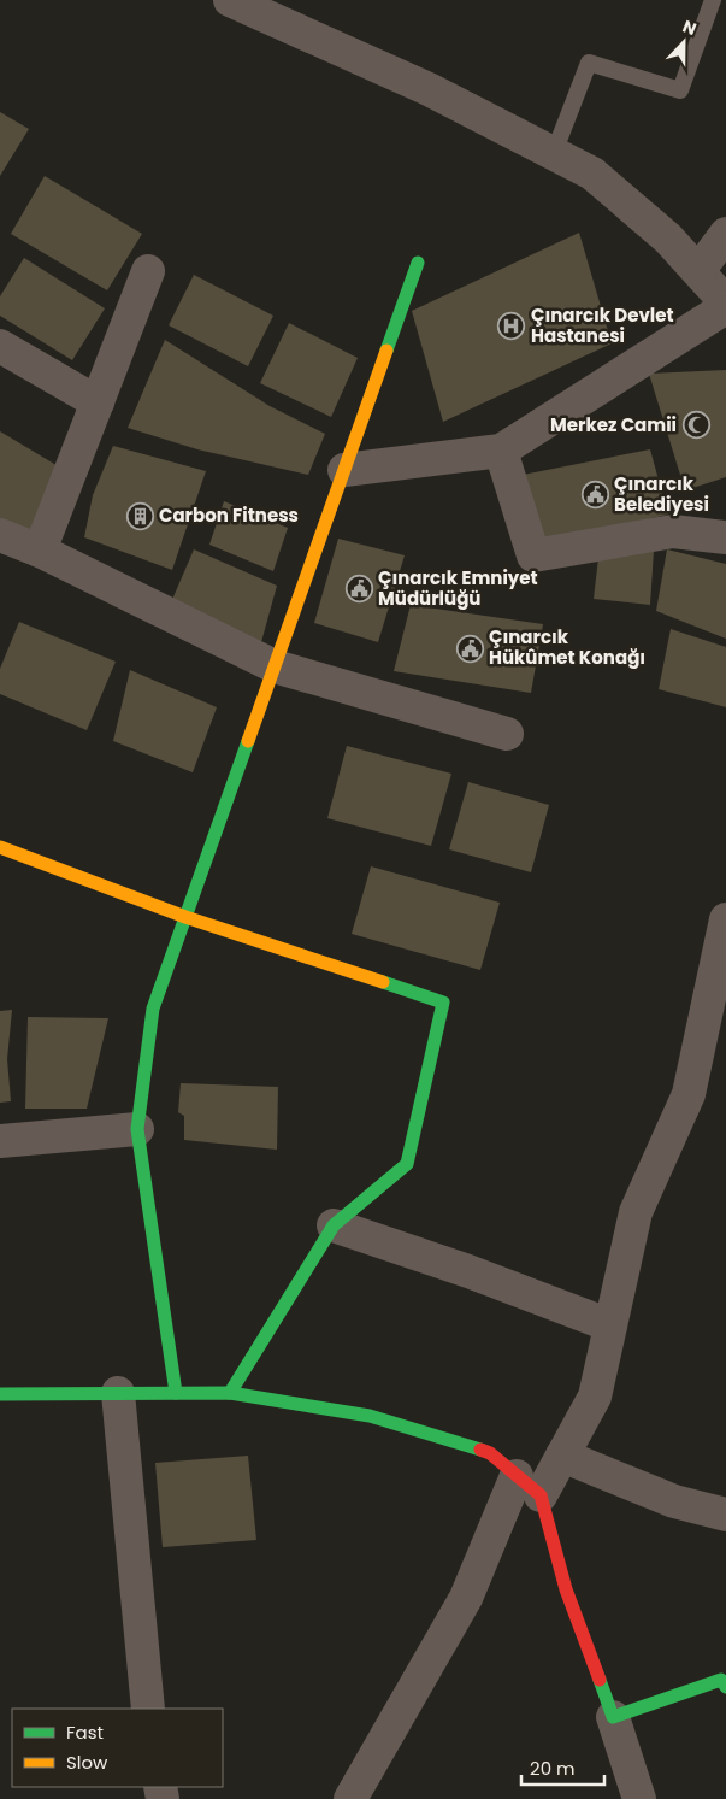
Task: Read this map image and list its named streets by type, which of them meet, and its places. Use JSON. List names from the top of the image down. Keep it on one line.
{"places":{"hospital":["Çınarcık Devlet Hastanesi"],"mosque":["Merkez Camii"],"public building":["Çınarcık Belediyesi","Çınarcık Emniyet Müdürlüğü","Çınarcık Hükûmet Konağı"],"building":["Carbon Fitness"]},"legend":["Fast","Slow"],"scale_bar":"20 m","north":"top"}
